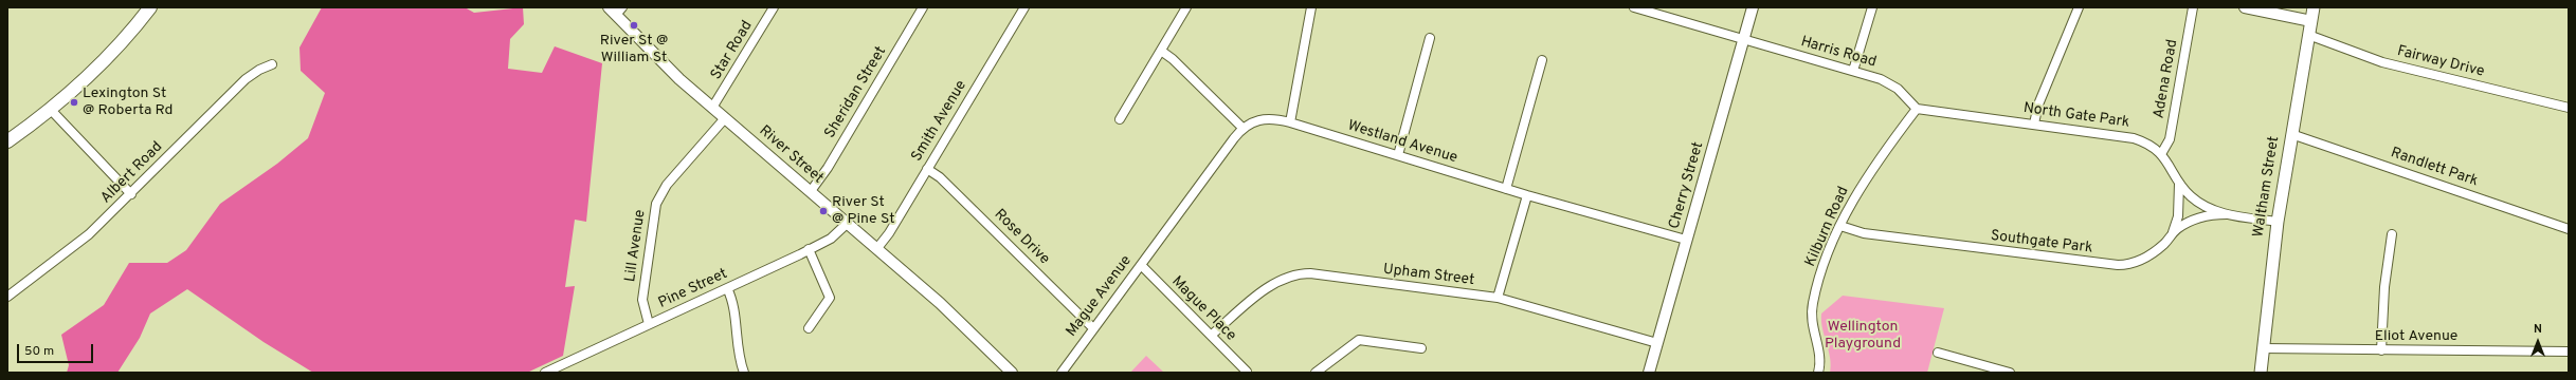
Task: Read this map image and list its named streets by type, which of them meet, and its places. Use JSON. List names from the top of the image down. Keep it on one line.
{"streets":{"main road":["Waltham Street"],"street":["Star Road","Harris Road","Fairway Drive","Adena Road","Sheridan Street","North Gate Park","Smith Avenue","Westland Avenue","River Street","Randlett Park","Albert Road","Cherry Street","Kilburn Road","Rose Drive","Southgate Park","Lill Avenue","Upham Street","Pine Street","Mague Avenue","Mague Place","Eliot Avenue"]},"crossings":[["Star Road","River Street"],["Harris Road","North Gate Park"],["Harris Road","Cherry Street"],["Harris Road","Kilburn Road"],["Fairway Drive","Waltham Street"],["Adena Road","North Gate Park"],["Sheridan Street","River Street"],["North Gate Park","Waltham Street"],["North Gate Park","Kilburn Road"],["North Gate Park","Southgate Park"],["Smith Avenue","River Street"],["Smith Avenue","Rose Drive"],["Westland Avenue","Cherry Street"],["Westland Avenue","Mague Avenue"],["River Street","Lill Avenue"],["River Street","Pine Street"],["Randlett Park","Waltham Street"],["Cherry Street","Upham Street"],["Waltham Street","Eliot Avenue"],["Kilburn Road","Southgate Park"],["Rose Drive","Mague Avenue"],["Lill Avenue","Pine Street"],["Upham Street","Mague Place"],["Mague Avenue","Mague Place"]],"parks":["Wellington Playground"],"places":["River St @ William St","Lexington St @ Roberta Rd","River St @ Pine St"],"scale_bar":"50 m","north":"top"}
